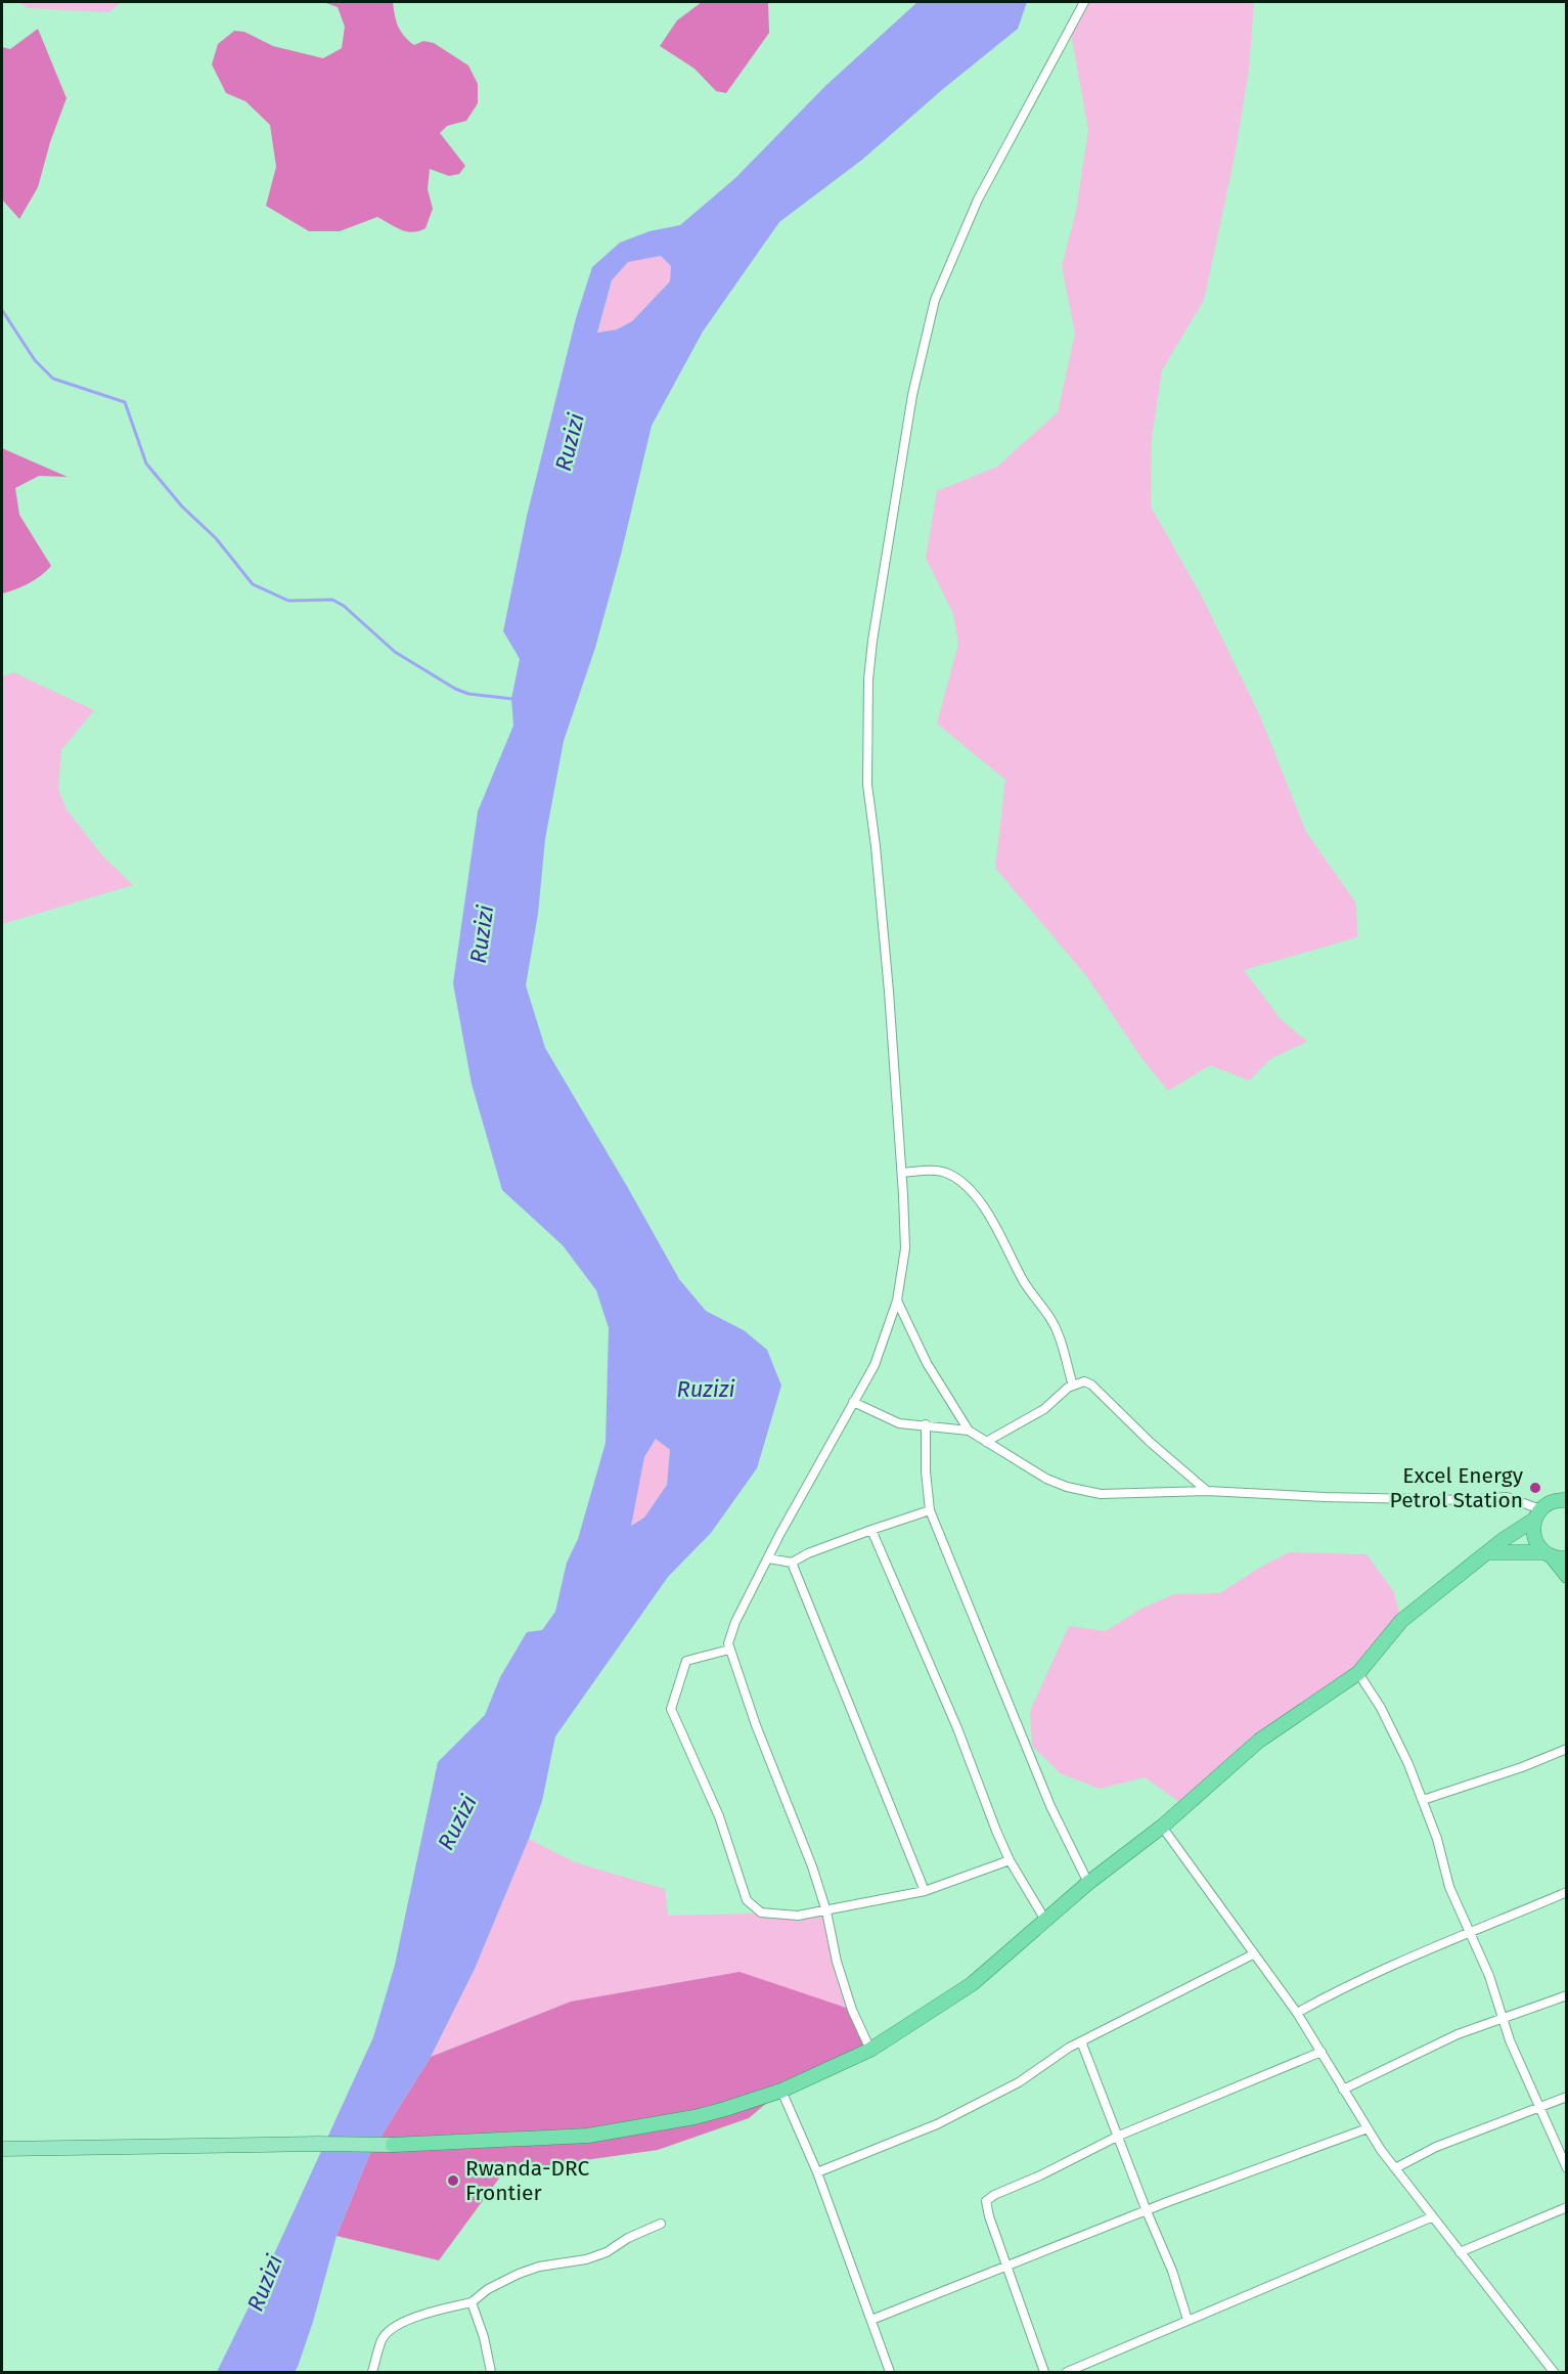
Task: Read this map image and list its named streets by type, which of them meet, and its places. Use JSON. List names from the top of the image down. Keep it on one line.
{"water":["Ruzizi"],"places":["Excel Energy Petrol Station","Rwanda-DRC Frontier"]}
